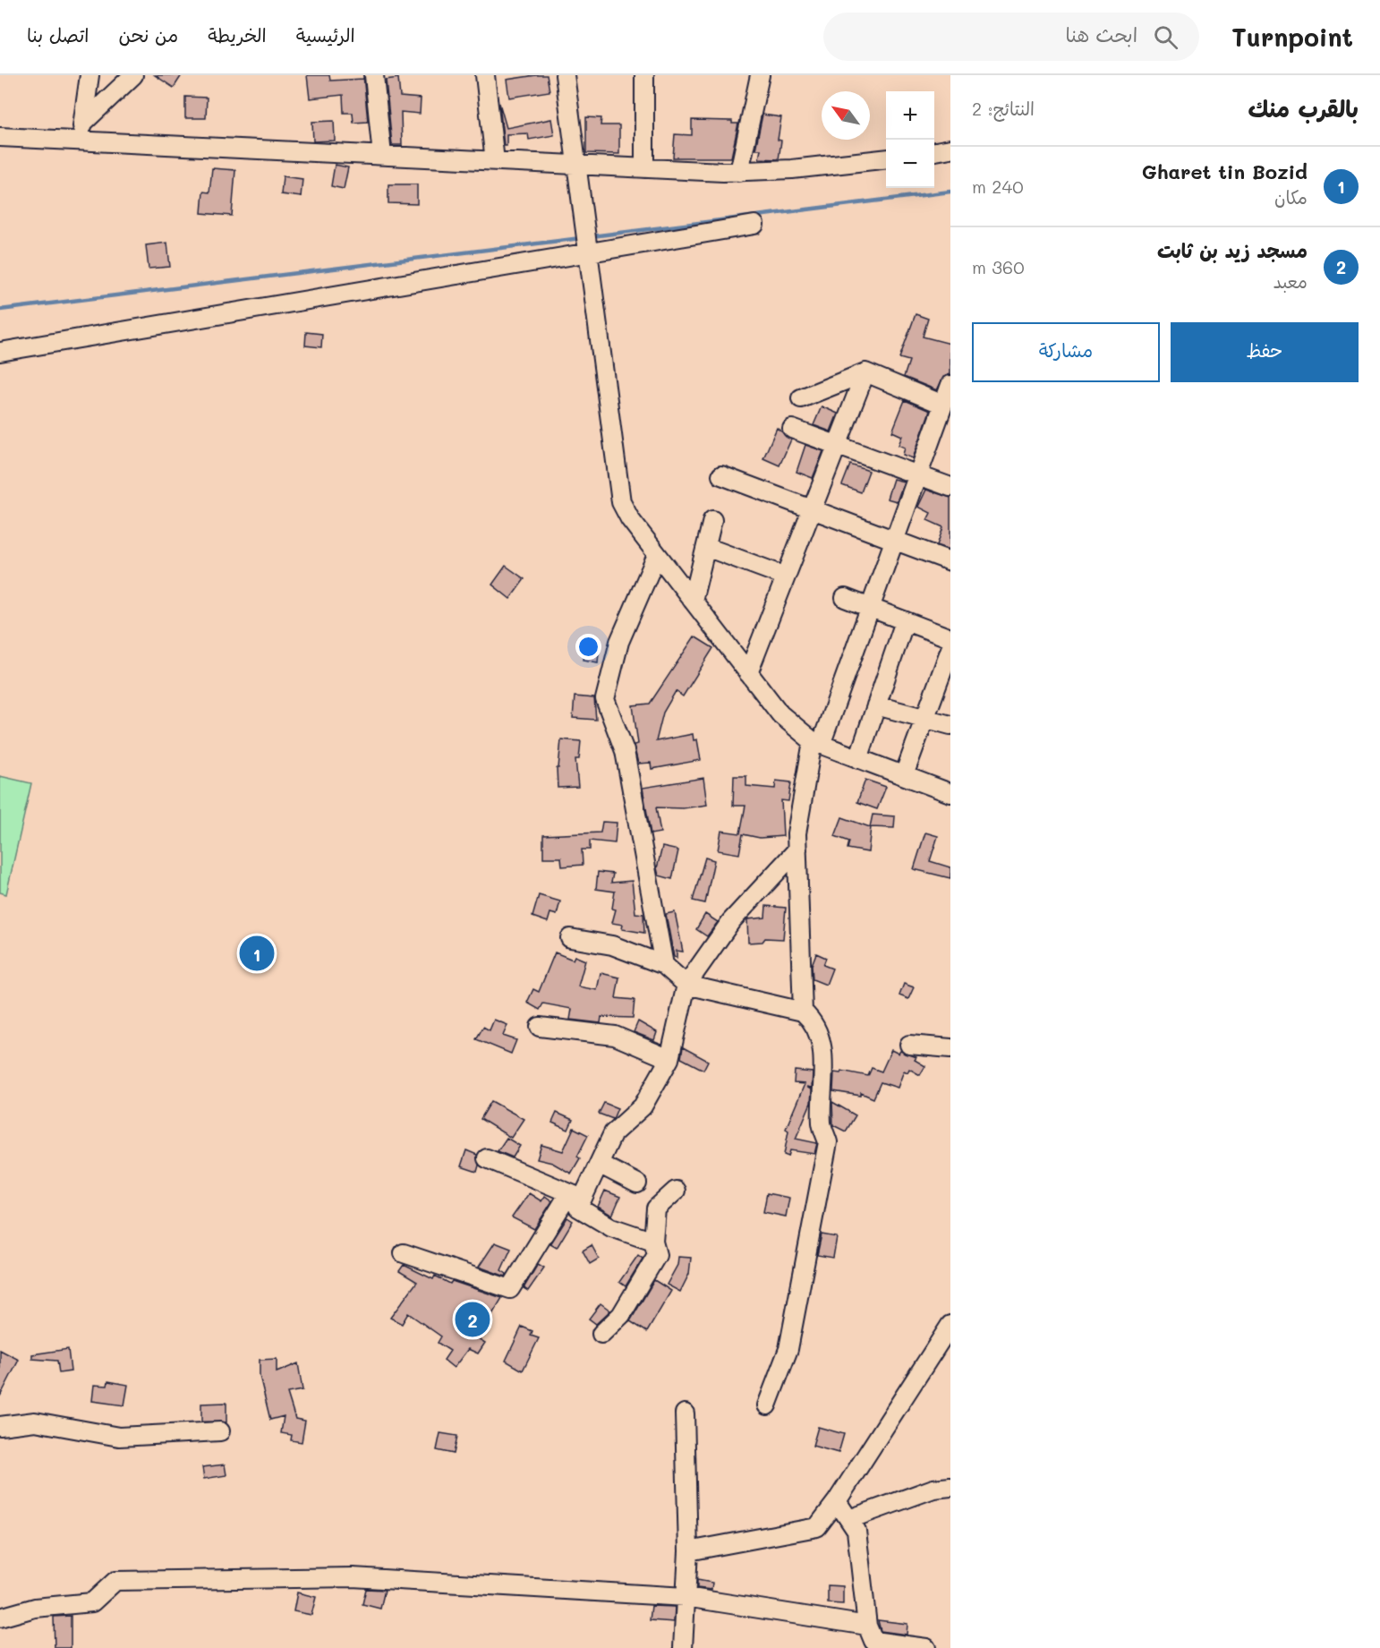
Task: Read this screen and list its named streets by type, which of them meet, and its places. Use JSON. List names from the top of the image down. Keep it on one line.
{"north":"top left","page":{"header":"Turnpoint","search":"ابحث هنا","nav":["الرئيسية","الخريطة","من نحن","اتصل بنا"],"heading":["بالقرب منك","النتائج: 2"],"map_buttons":["+","−"],"list":[{"mark":"1","name":"Gharet tin Bozid","note":"مكان","value":"240 m"},{"mark":"2","name":"مسجد زيد بن ثابت","note":"معبد","value":"360 m"}],"buttons":["حفظ","مشاركة"],"pins":["1","2"]}}
